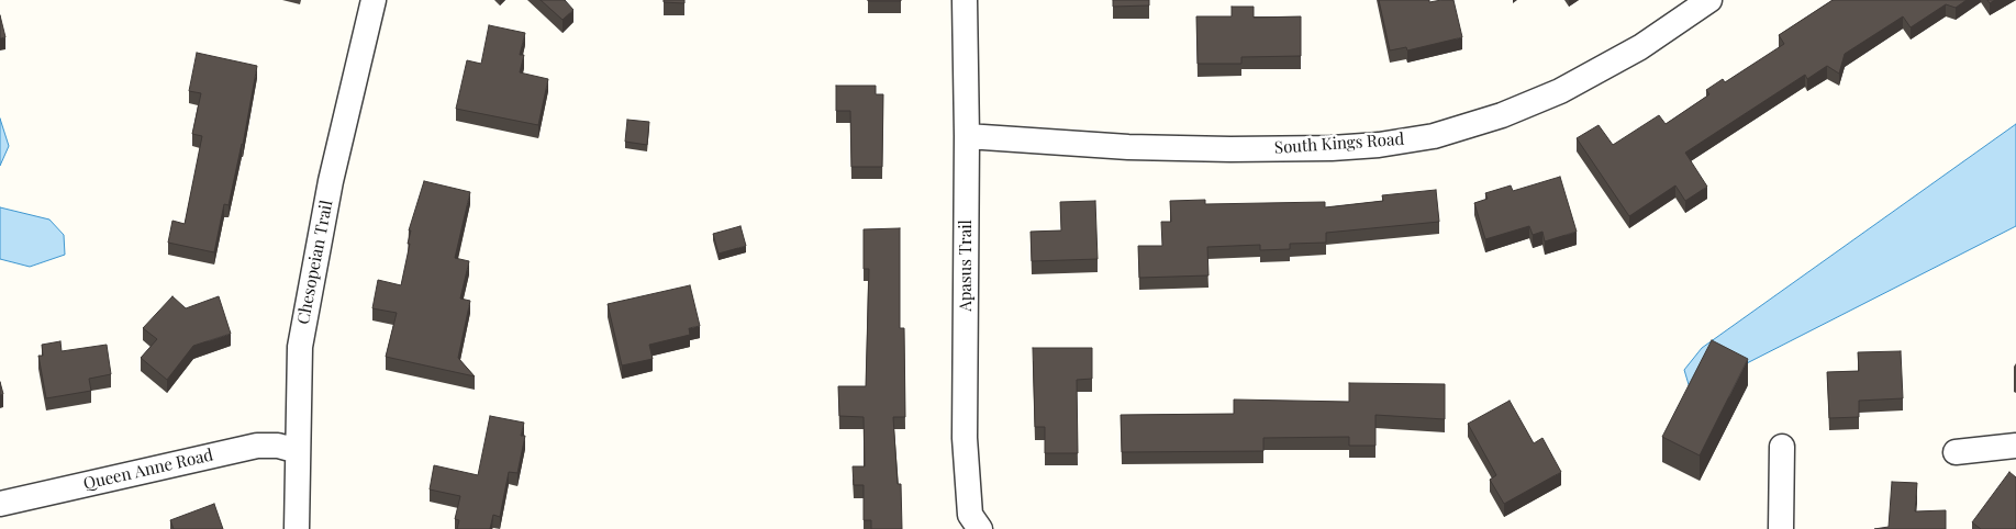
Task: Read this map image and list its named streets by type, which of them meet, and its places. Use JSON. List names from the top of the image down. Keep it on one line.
{"streets":{"street":["South Kings Road","Chesopeian Trail","Apasus Trail","Queen Anne Road"]},"crossings":[["South Kings Road","Apasus Trail"],["Chesopeian Trail","Queen Anne Road"]]}
